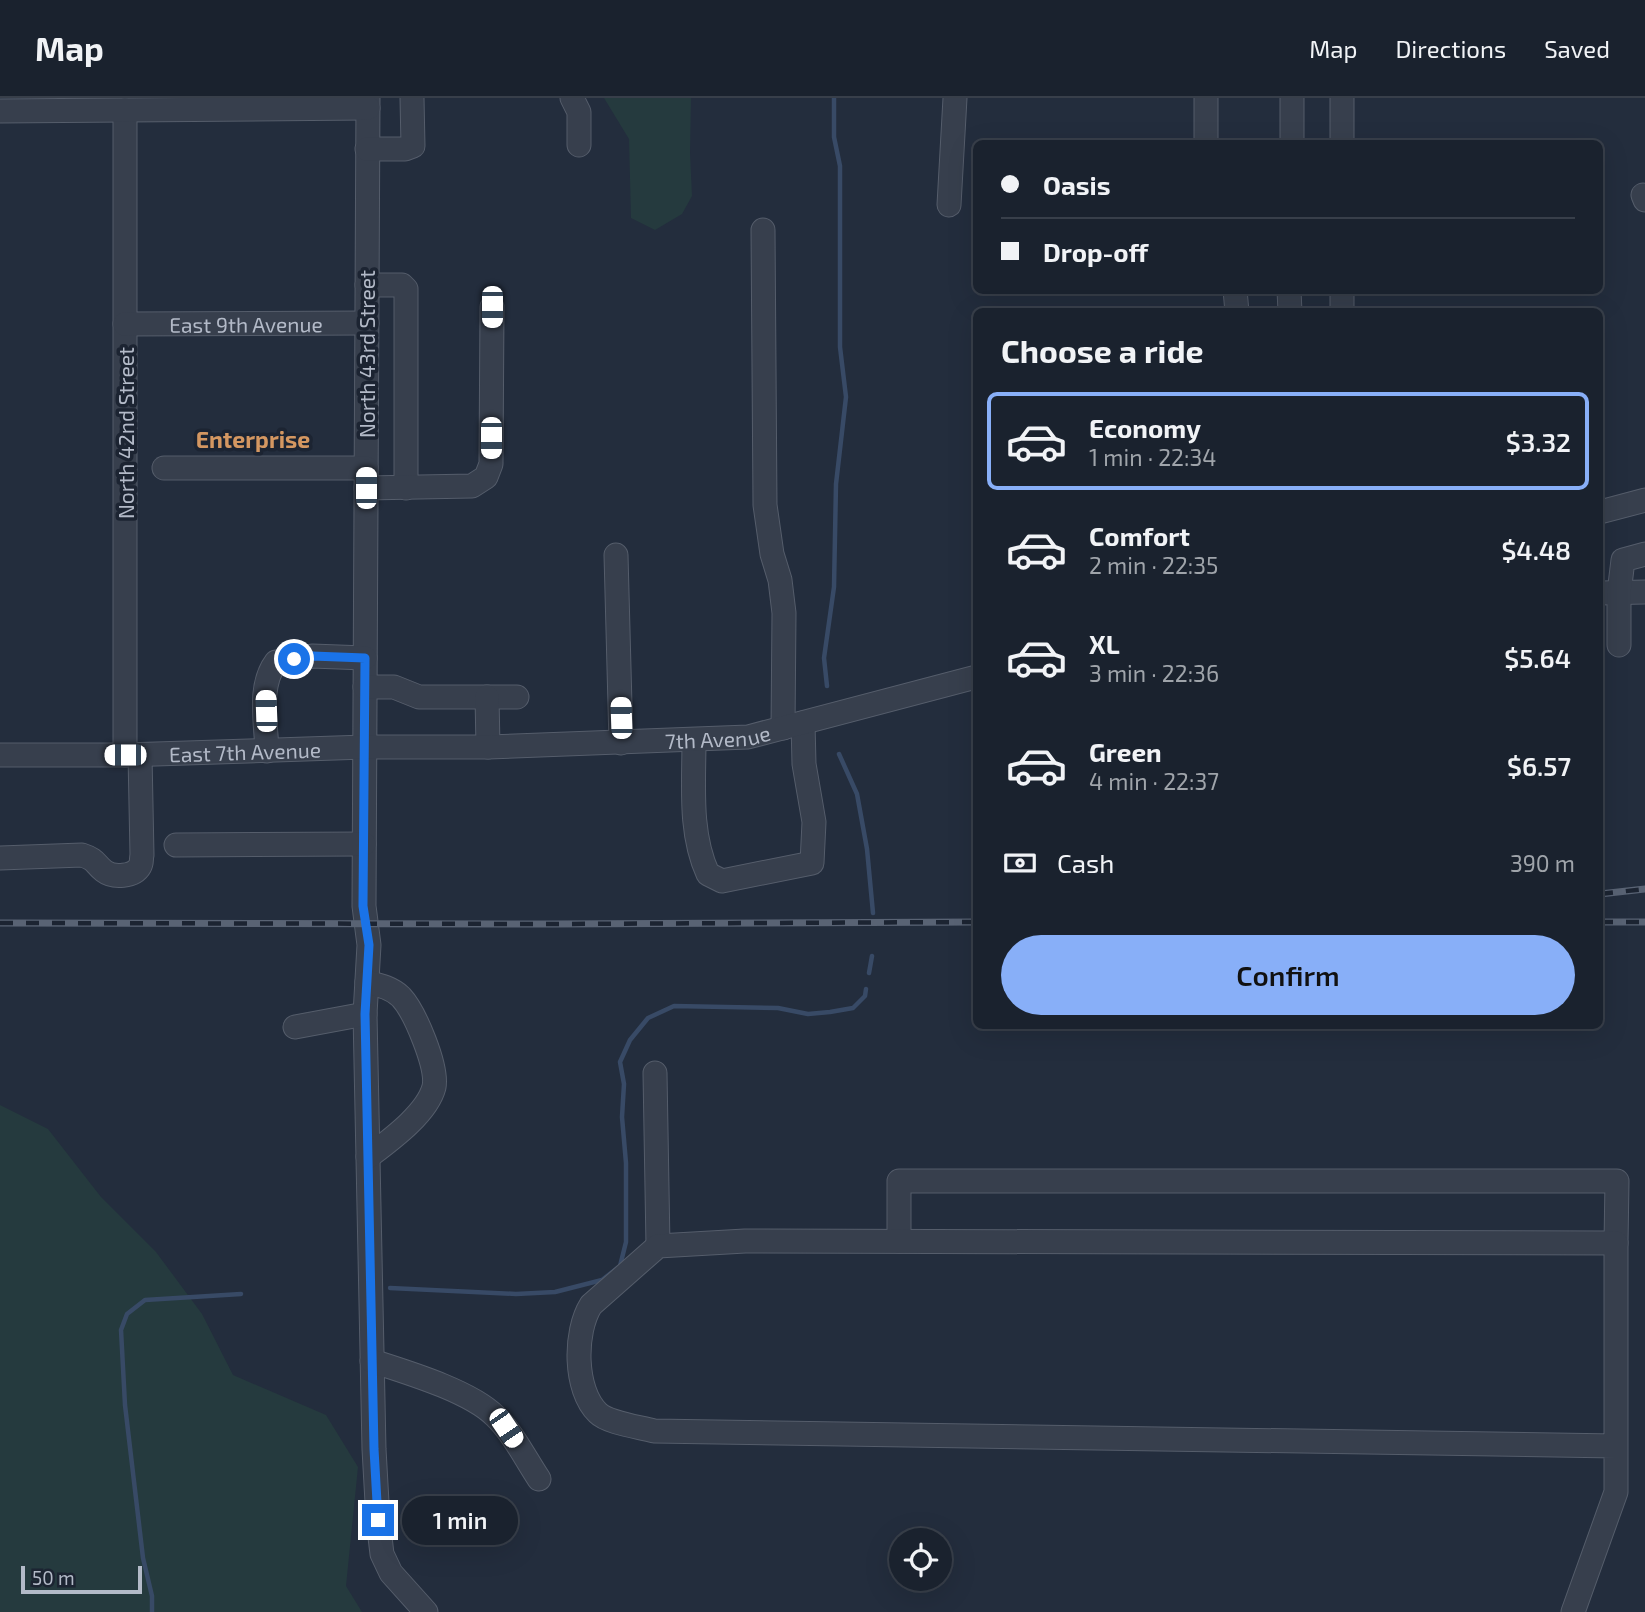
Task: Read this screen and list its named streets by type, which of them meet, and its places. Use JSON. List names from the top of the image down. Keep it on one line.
{"streets":{"street":["East 9th Avenue","North 43rd Street","North 42nd Street","7th Avenue","East 7th Avenue"]},"crossings":[["East 9th Avenue","North 43rd Street"],["East 9th Avenue","North 42nd Street"],["North 43rd Street","7th Avenue"],["North 43rd Street","East 7th Avenue"],["North 42nd Street","East 7th Avenue"],["7th Avenue","East 7th Avenue"]],"districts":["Enterprise"],"scale_bar":"50 m","page":{"header":"Map","nav":["Map","Directions","Saved"],"banner":["Oasis","Drop-off"],"heading":"Choose a ride","list":[{"name":"Economy","note":"1 min · 22:34","value":"$3.32"},{"name":"Comfort","note":"2 min · 22:35","value":"$4.48"},{"name":"XL","note":"3 min · 22:36","value":"$5.64"},{"name":"Green","note":"4 min · 22:37","value":"$6.57"}],"pay":["Cash","390 m"],"buttons":"Confirm","bubble":"1 min","scale":"50 m"}}
